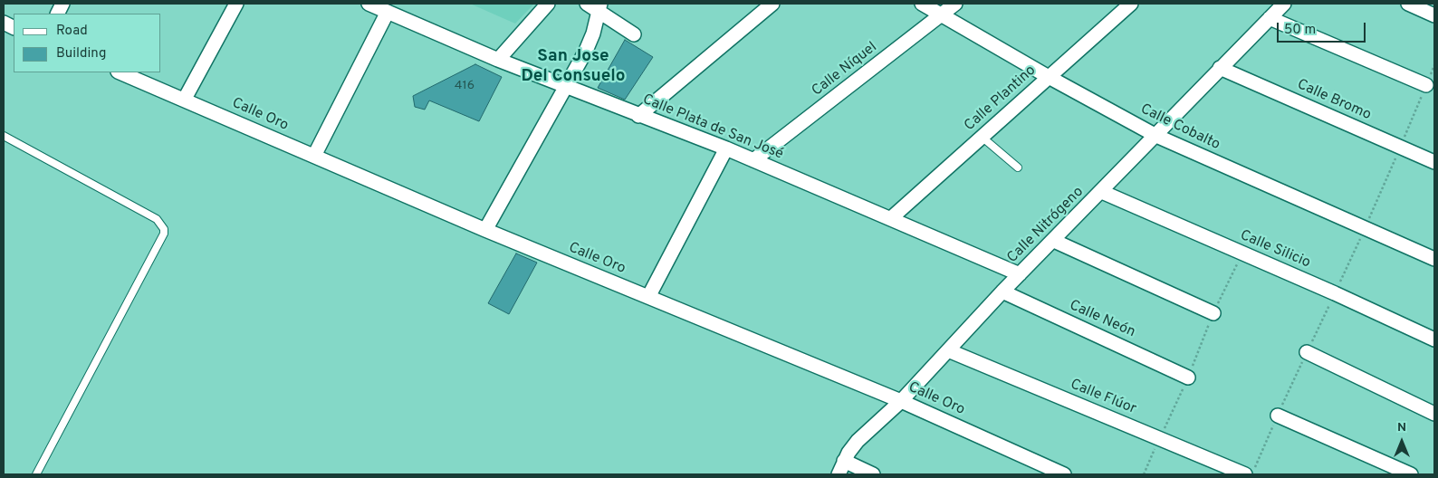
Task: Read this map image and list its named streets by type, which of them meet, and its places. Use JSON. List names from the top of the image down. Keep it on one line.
{"streets":{"street":["Calle Níquel","Calle Plantino","Calle Bromo","Calle Oro","Calle Plata de San José","Calle Cobalto","Calle Nitrógeno","Calle Silicio","Calle Neón","Calle Flúor"]},"crossings":[["Calle Níquel","Calle Plata de San José"],["Calle Níquel","Calle Cobalto"],["Calle Plantino","Calle Plata de San José"],["Calle Plantino","Calle Cobalto"],["Calle Bromo","Calle Nitrógeno"],["Calle Oro","Calle Nitrógeno"],["Calle Plata de San José","Calle Nitrógeno"],["Calle Cobalto","Calle Nitrógeno"],["Calle Nitrógeno","Calle Silicio"],["Calle Nitrógeno","Calle Neón"],["Calle Nitrógeno","Calle Flúor"]],"districts":["San Jose Del Consuelo"],"house_numbers":["416"],"legend":["Road","Building"],"scale_bar":"50 m","north":"top"}
